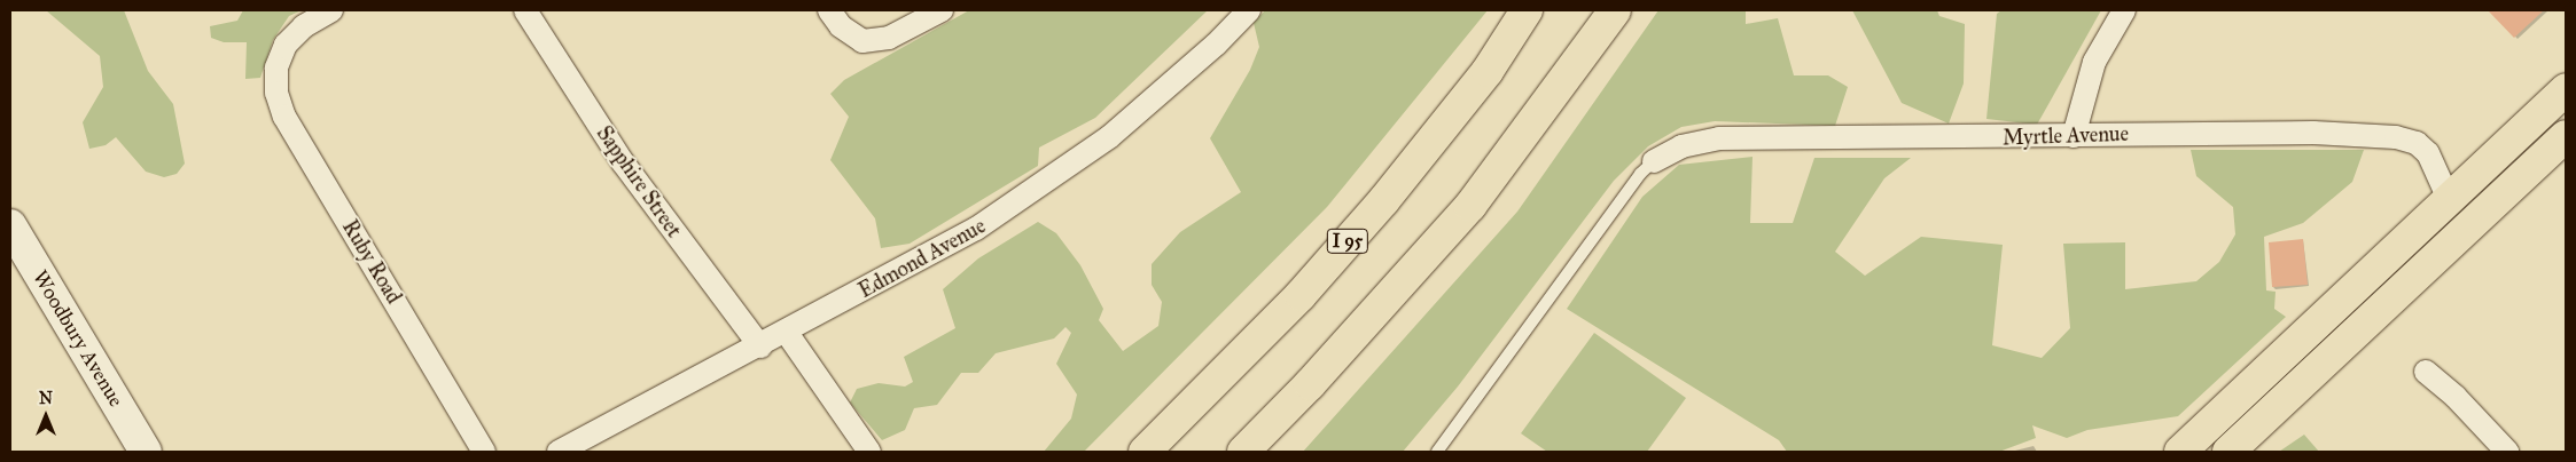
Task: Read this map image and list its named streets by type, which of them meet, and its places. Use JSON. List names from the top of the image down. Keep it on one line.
{"streets":{"main road":["I 95"],"street":["Myrtle Avenue","Sapphire Street","Edmond Avenue","Ruby Road","Woodbury Avenue"]},"crossings":[["Sapphire Street","Edmond Avenue"]],"north":"top"}
